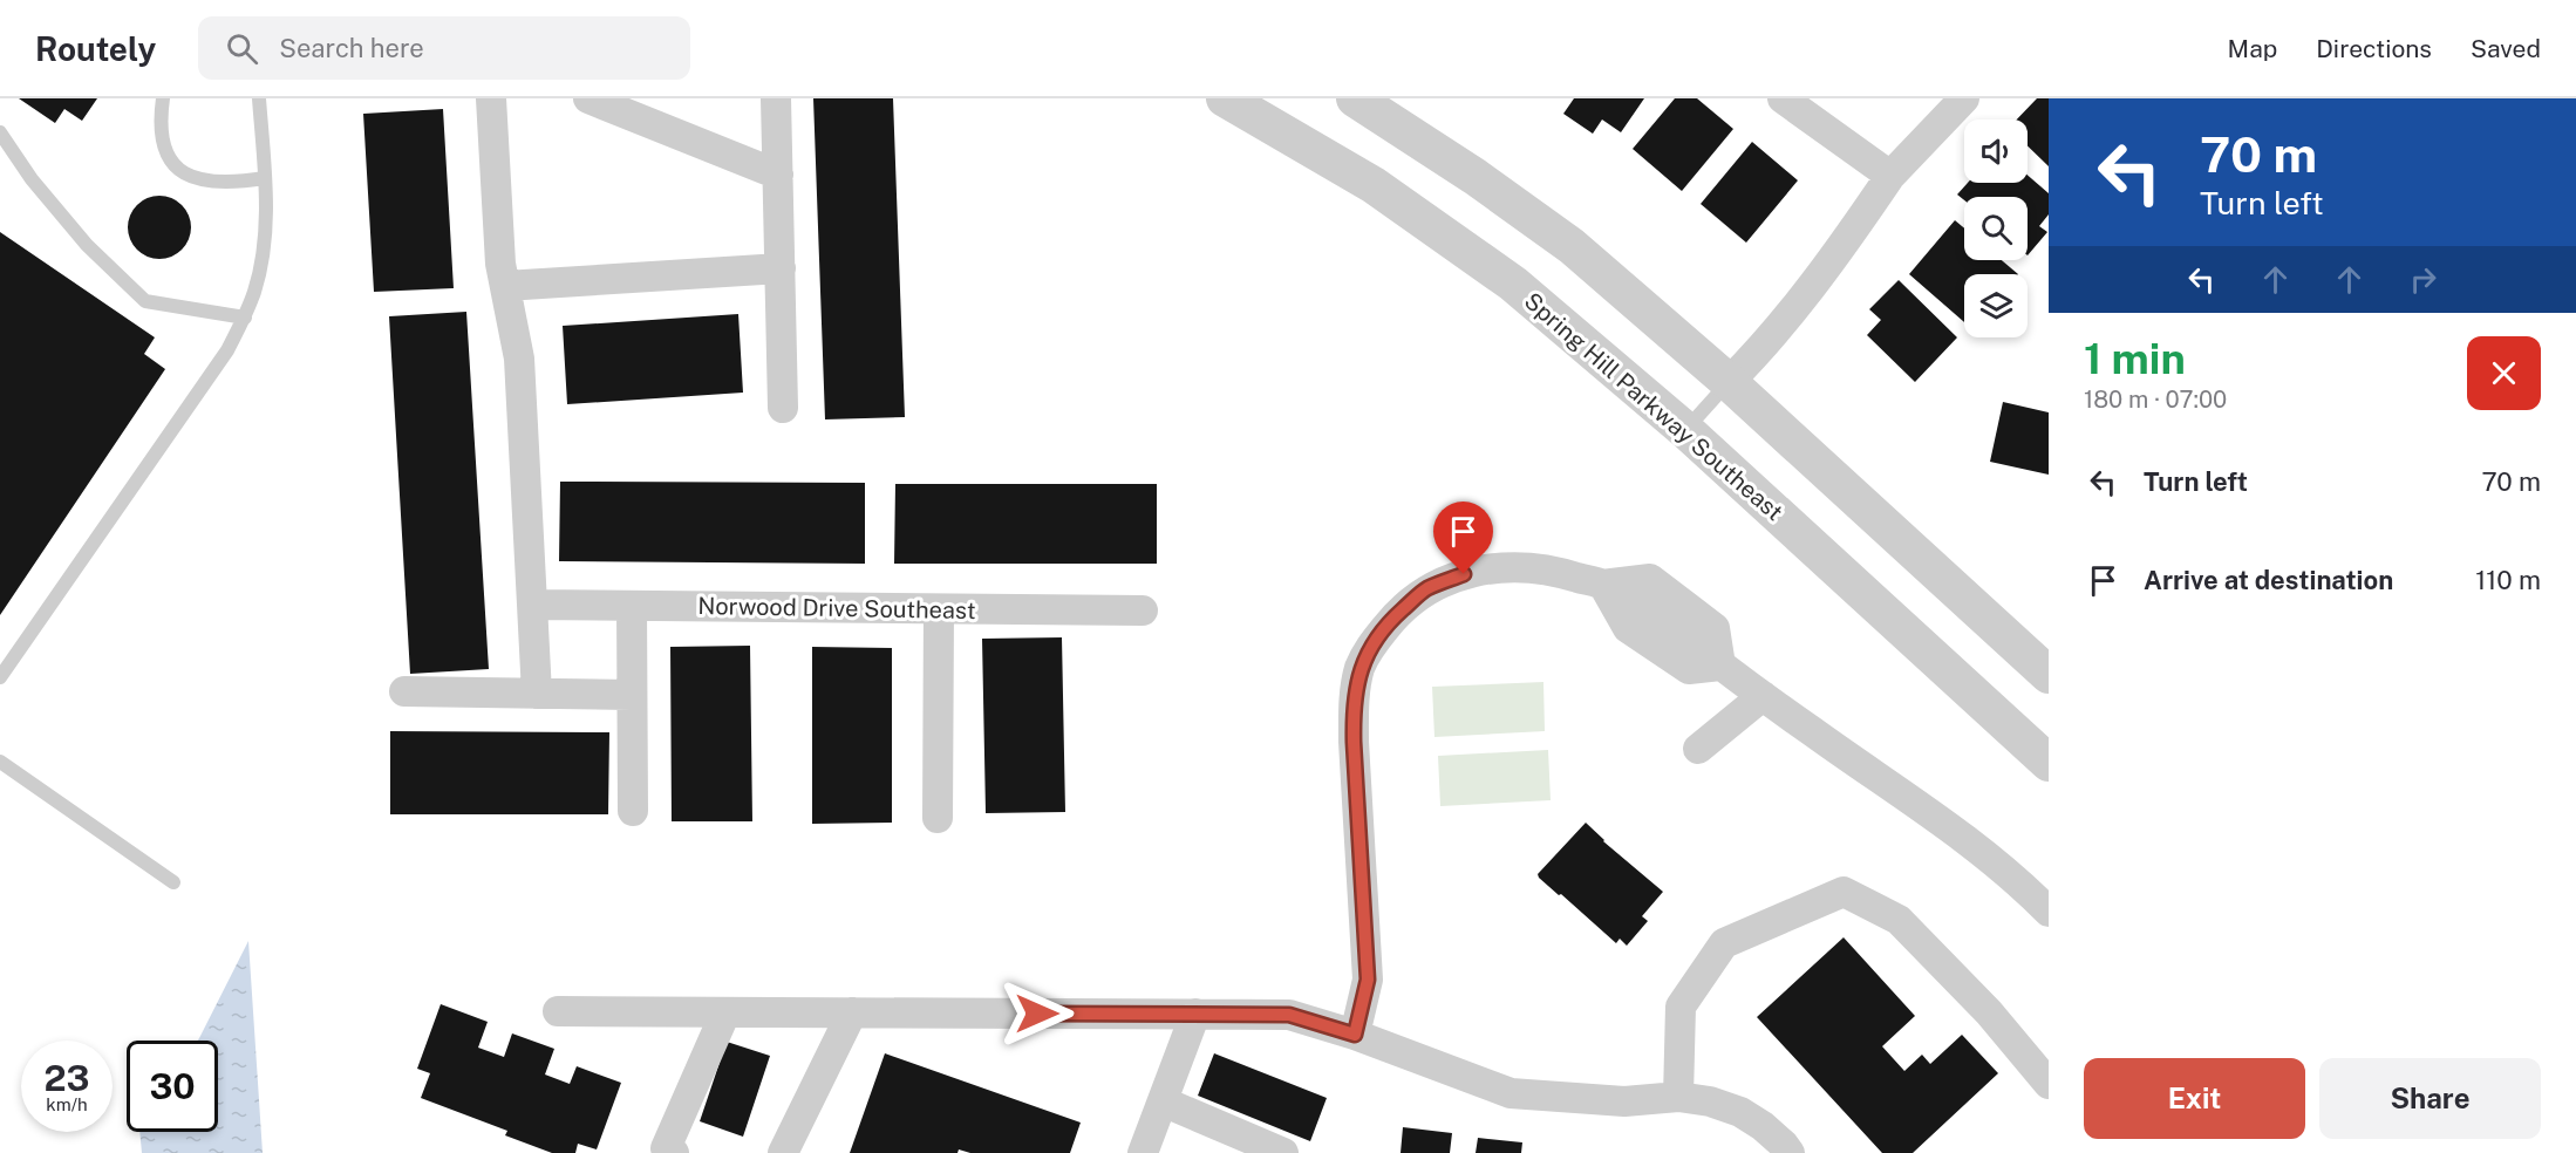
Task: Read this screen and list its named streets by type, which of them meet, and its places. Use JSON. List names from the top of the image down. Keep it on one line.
{"streets":{"street":["Spring Hill Parkway Southeast","Norwood Drive Southeast"]},"page":{"header":"Routely","search":"Search here","nav":["Map","Directions","Saved"],"turn":["70 m","Turn left"],"heading":["1 min","180 m · 07:00"],"list":[{"name":"Turn left","value":"70 m"},{"name":"Arrive at destination","value":"110 m"}],"speed":"23 km/h","limit":"30","buttons":["Exit","Share"]}}
